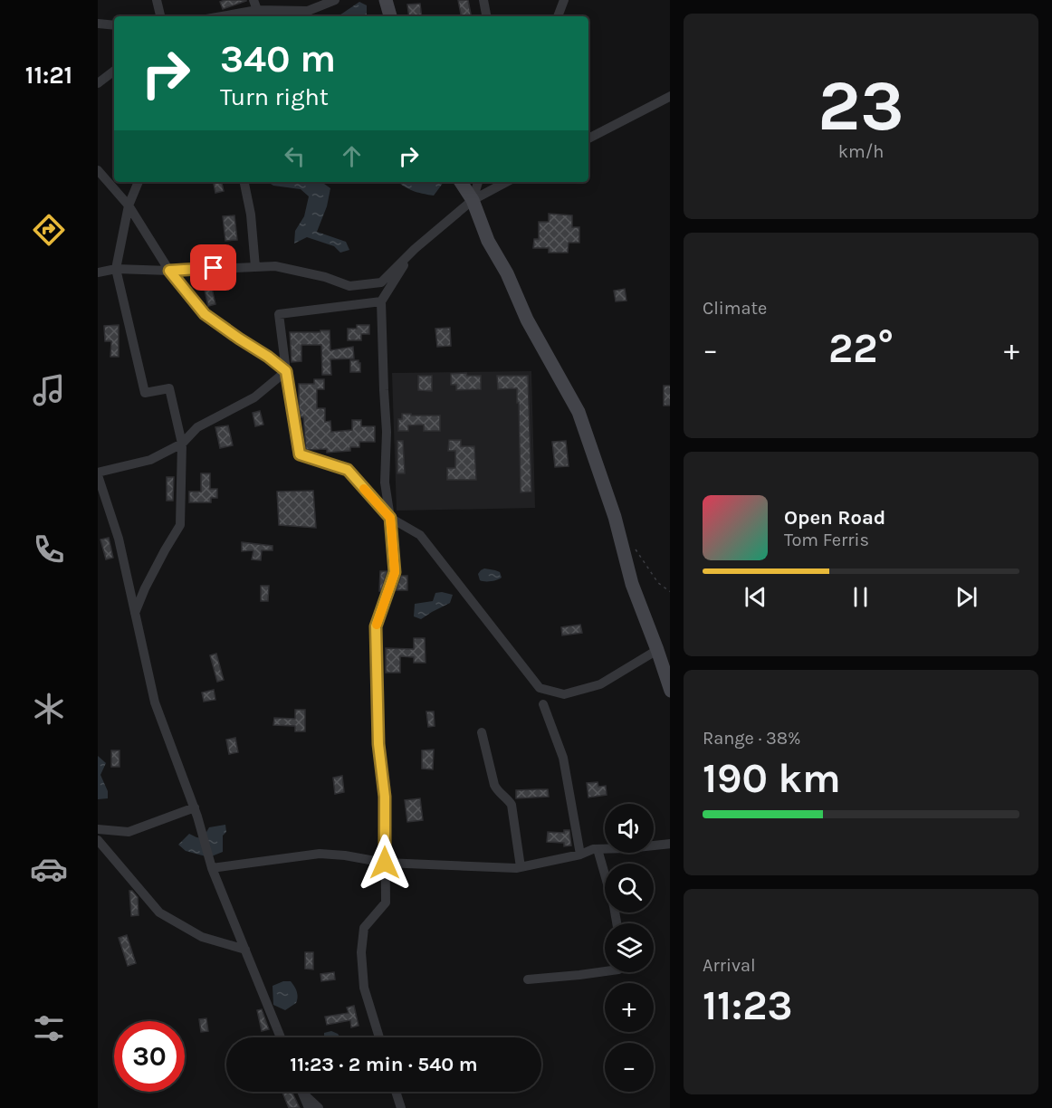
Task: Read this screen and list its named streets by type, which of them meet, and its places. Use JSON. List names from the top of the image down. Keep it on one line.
{"page":{"tabs":"11:21","tile":[["23","km/h"],"Climate",["Range · 38%","190 km"],["Arrival","11:23"]],"turn":["340 m","Turn right"],"heat":["−","22°","+"],"song":["Open Road","Tom Ferris"],"map_buttons":["+","−"],"limit":"30","trip":"11:23 · 2 min · 540 m"}}
